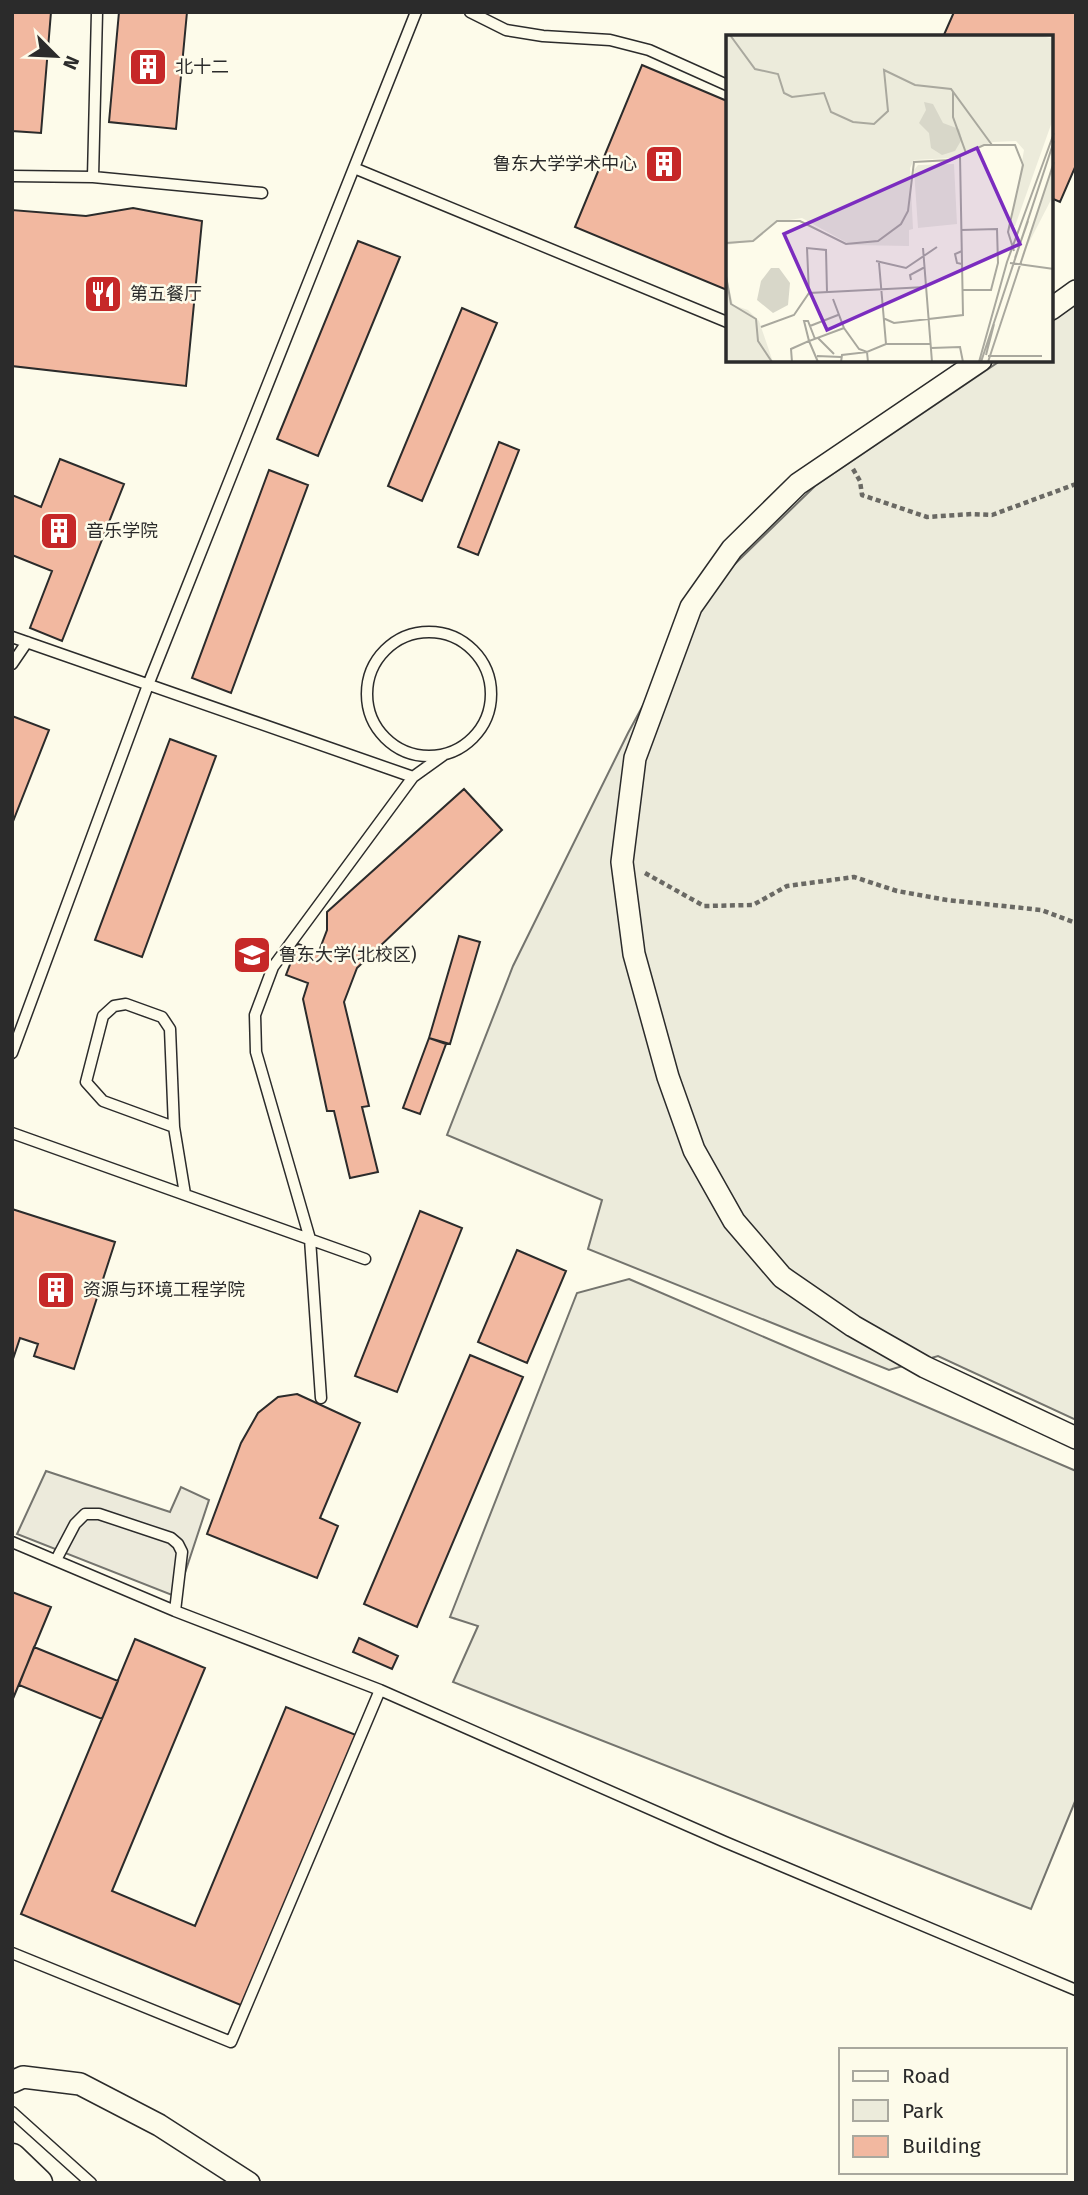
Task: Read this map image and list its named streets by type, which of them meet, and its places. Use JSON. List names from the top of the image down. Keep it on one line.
{"places":{"building":["北十二","鲁东大学学术中心","音乐学院","资源与环境工程学院"],"restaurant":["第五餐厅"],"school or university":["鲁东大学(北校区)"]},"legend":["Road","Park","Building"],"north":"bottom right"}
